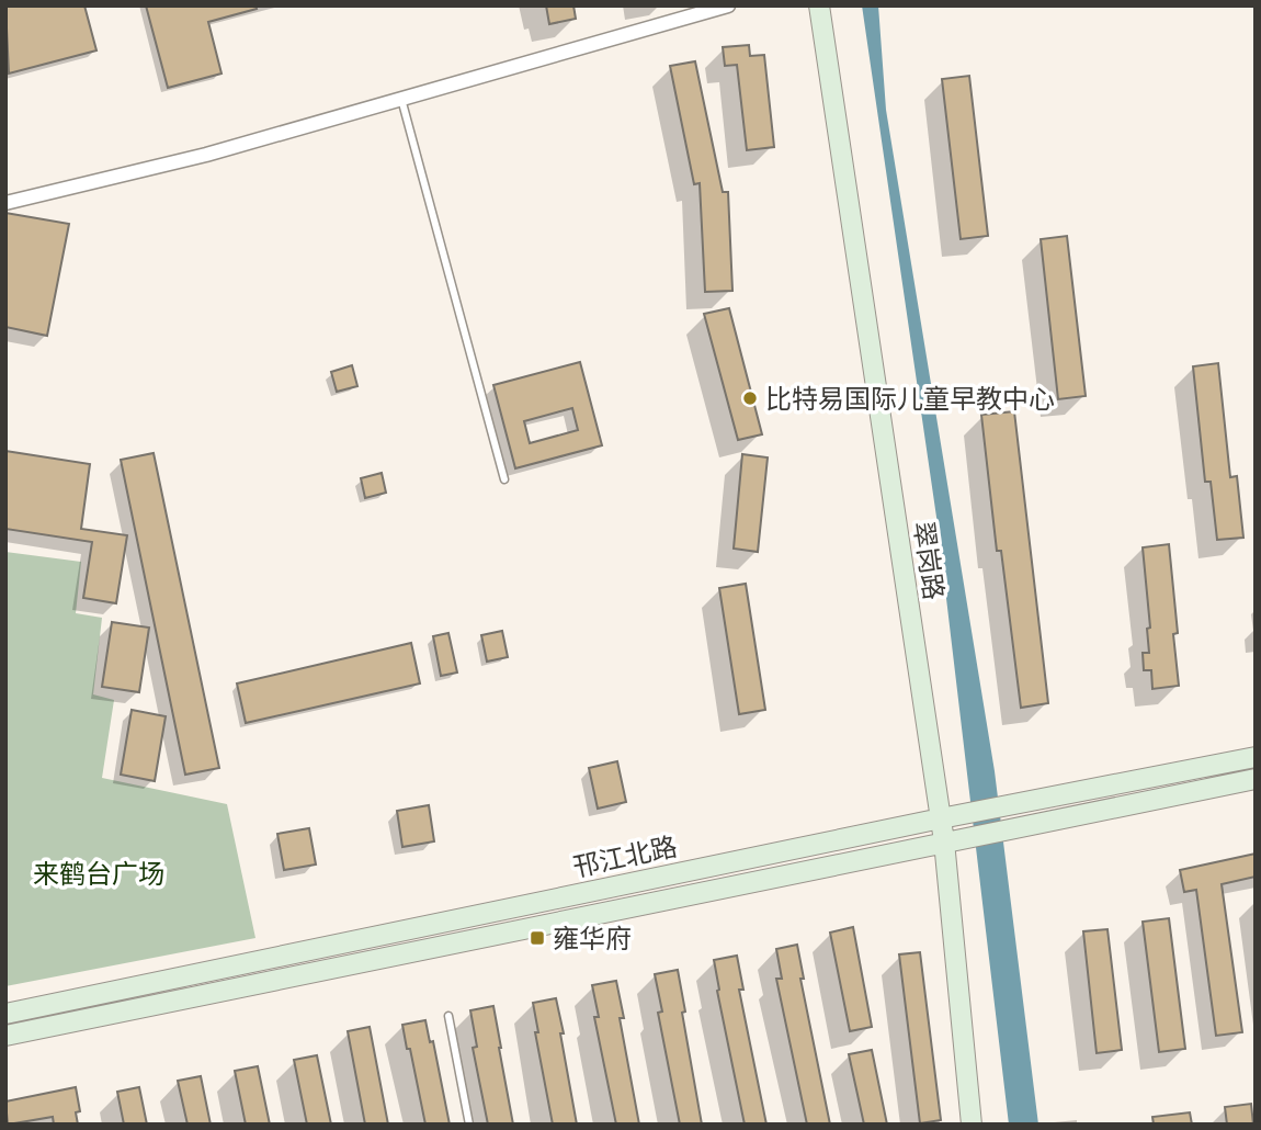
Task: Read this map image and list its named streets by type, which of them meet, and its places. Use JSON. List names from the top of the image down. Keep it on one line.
{"streets":{"main road":["翠岗路","邗江北路"]},"crossings":[["翠岗路","邗江北路"]],"parks":["来鹤台广场"],"places":{"other":["比特易国际儿童早教中心"],"transit":["雍华府"]}}
